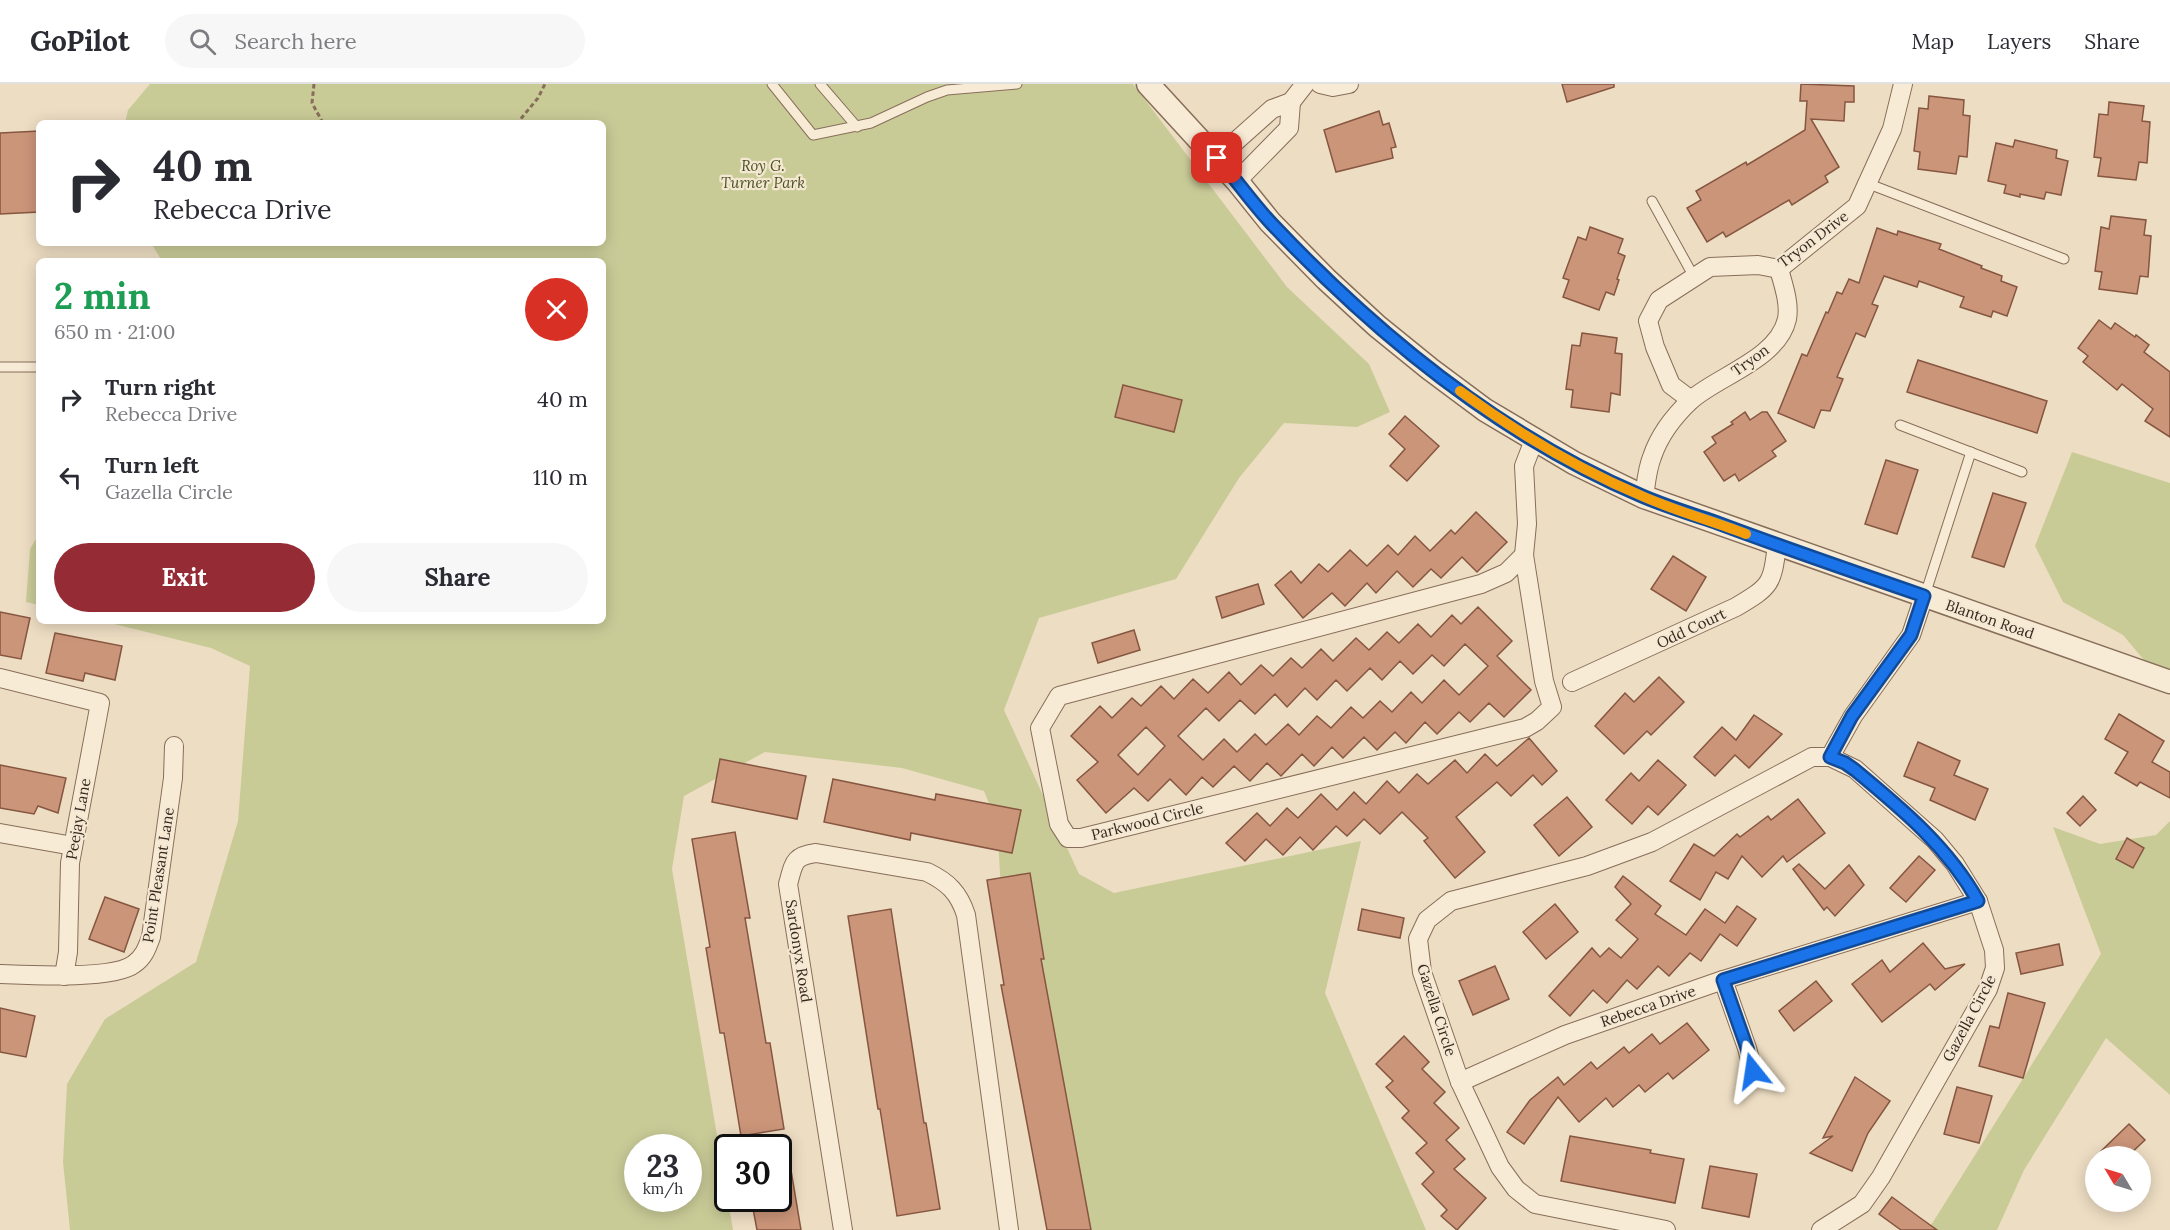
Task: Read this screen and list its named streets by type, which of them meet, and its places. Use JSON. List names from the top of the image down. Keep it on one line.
{"streets":{"street":["Tryon Drive","Tryon","Blanton Road","Odd Court","Peejay Lane","Parkwood Circle","Point Pleasant Lane","Sardonyx Road","Rebecca Drive","Gazella Circle"]},"crossings":[["Tryon Drive","Tryon"],["Blanton Road","Odd Court"],["Blanton Road","Parkwood Circle"],["Peejay Lane","Point Pleasant Lane"],["Rebecca Drive","Gazella Circle"]],"parks":["Roy G. Turner Park"],"north":"top left","page":{"header":"GoPilot","search":"Search here","nav":["Map","Layers","Share"],"turn":["40 m","Rebecca Drive"],"heading":["2 min","650 m · 21:00"],"list":[{"name":"Turn right","note":"Rebecca Drive","value":"40 m"},{"name":"Turn left","note":"Gazella Circle","value":"110 m"}],"buttons":["Exit","Share"],"speed":"23 km/h","limit":"30"}}
